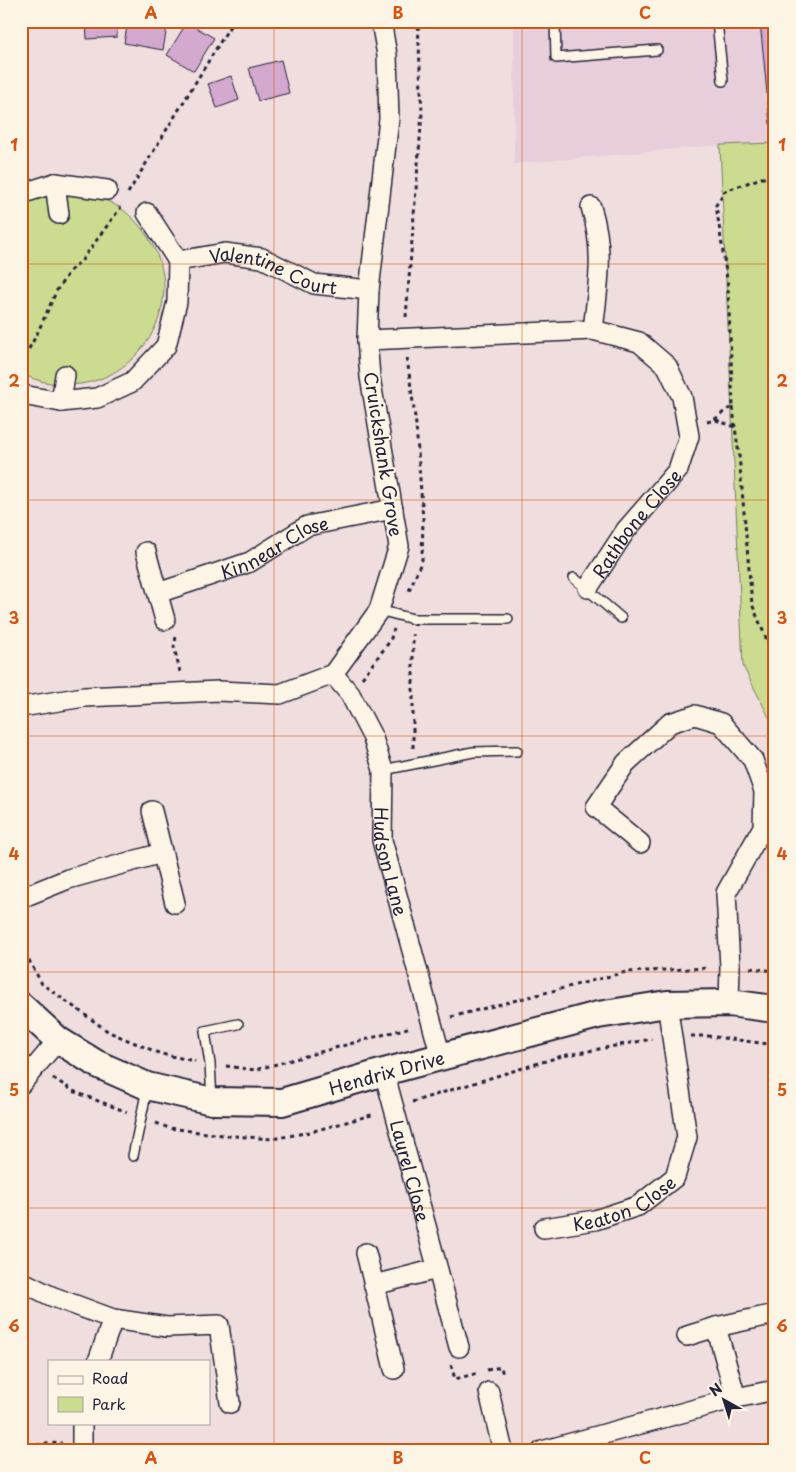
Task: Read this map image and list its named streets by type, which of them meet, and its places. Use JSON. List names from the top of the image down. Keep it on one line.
{"streets":{"street":["Valentine Court","Cruickshank Grove","Rathbone Close","Kinnear Close","Hudson Lane","Hendrix Drive","Laurel Close","Keaton Close"]},"crossings":[["Valentine Court","Cruickshank Grove"],["Cruickshank Grove","Rathbone Close"],["Cruickshank Grove","Kinnear Close"],["Cruickshank Grove","Hudson Lane"],["Hudson Lane","Hendrix Drive"],["Hendrix Drive","Laurel Close"],["Hendrix Drive","Keaton Close"]],"legend":["Road","Park"],"north":"top left","grid":{"columns":["A","B","C"],"rows":["1","2","3","4","5","6"]}}
